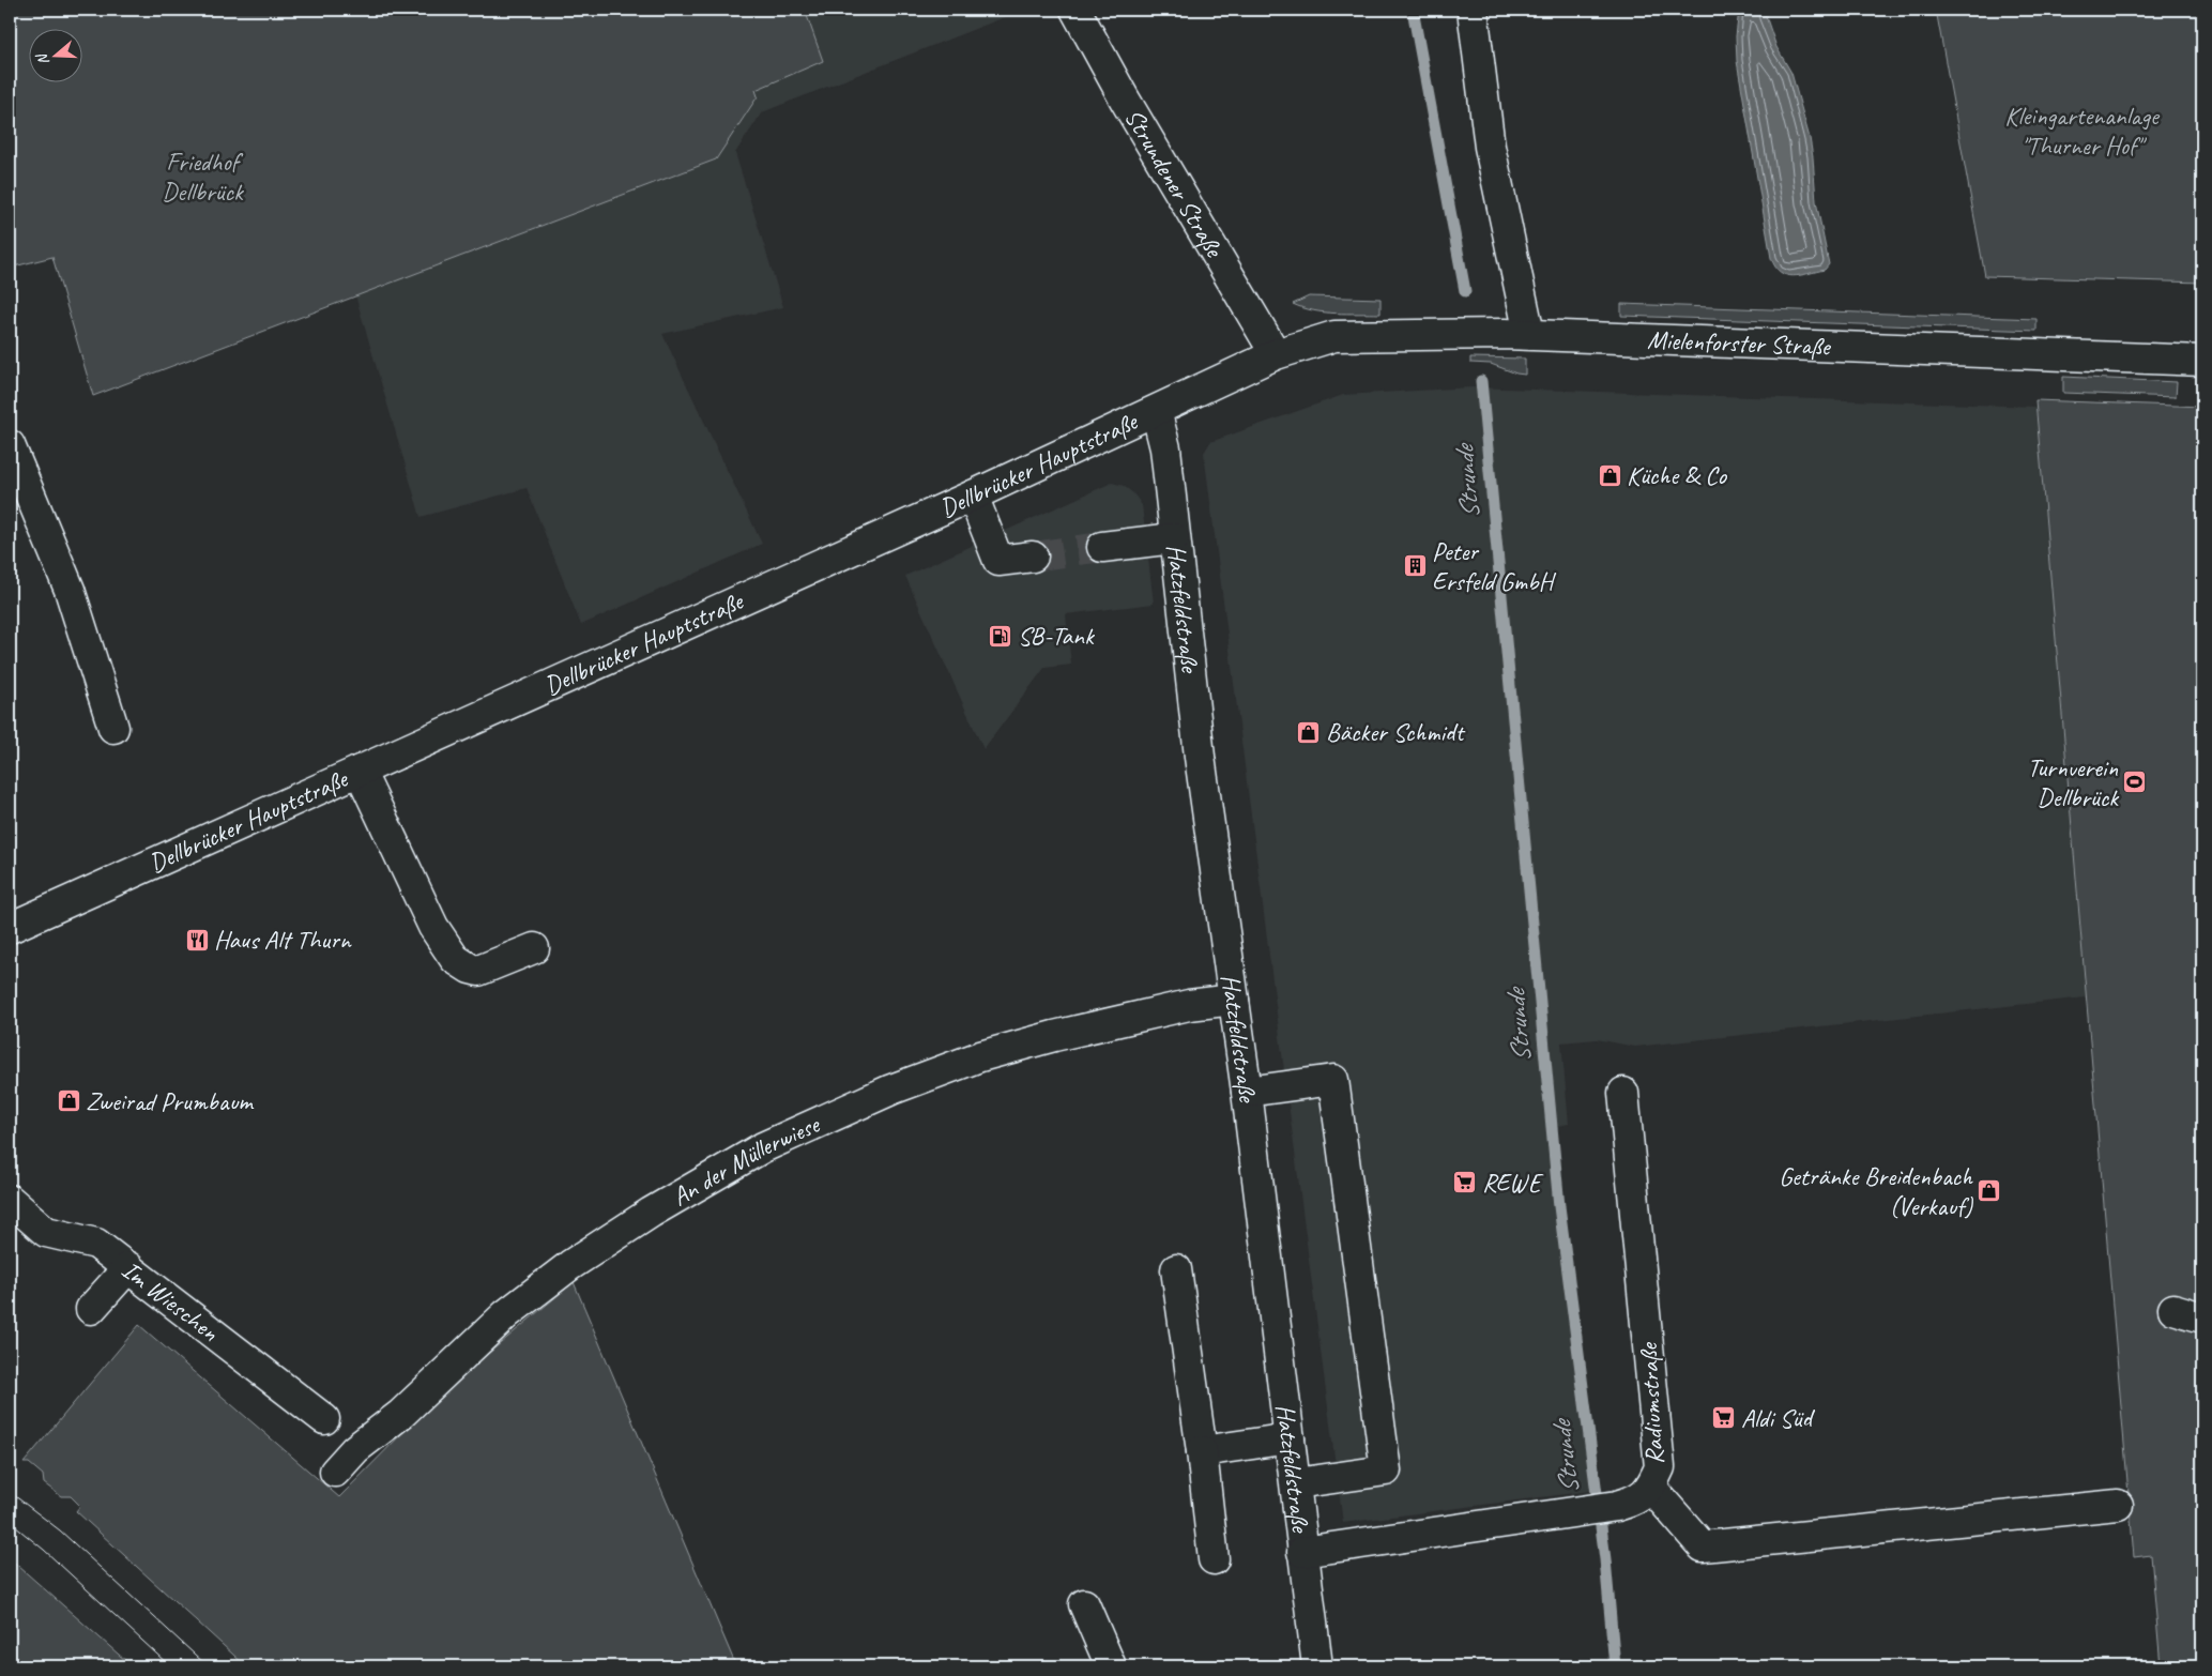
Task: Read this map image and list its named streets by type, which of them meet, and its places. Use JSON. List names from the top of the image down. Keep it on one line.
{"streets":{"street":["Strundener Straße","Mielenforster Straße","Dellbrücker Hauptstraße","Hatzfeldstraße","An der Müllerwiese","Im Wieschen","Radiumstraße"]},"crossings":[["Strundener Straße","Mielenforster Straße"],["Strundener Straße","Dellbrücker Hauptstraße"],["Mielenforster Straße","Dellbrücker Hauptstraße"],["Dellbrücker Hauptstraße","Hatzfeldstraße"],["Hatzfeldstraße","An der Müllerwiese"],["Hatzfeldstraße","Radiumstraße"]],"water":["Strunde"],"parks":["Kleingartenanlage \"Thurner Hof\"","Friedhof Dellbrück"],"places":{"shop":["Küche & Co","Bäcker Schmidt","Zweirad Prumbaum","Getränke Breidenbach (Verkauf)"],"building":["Peter Ersfeld GmbH"],"fuel station":["SB-Tank"],"sports":["Turnverein Dellbrück"],"restaurant":["Haus Alt Thurn"],"supermarket":["REWE","Aldi Süd"]},"north":"left"}
